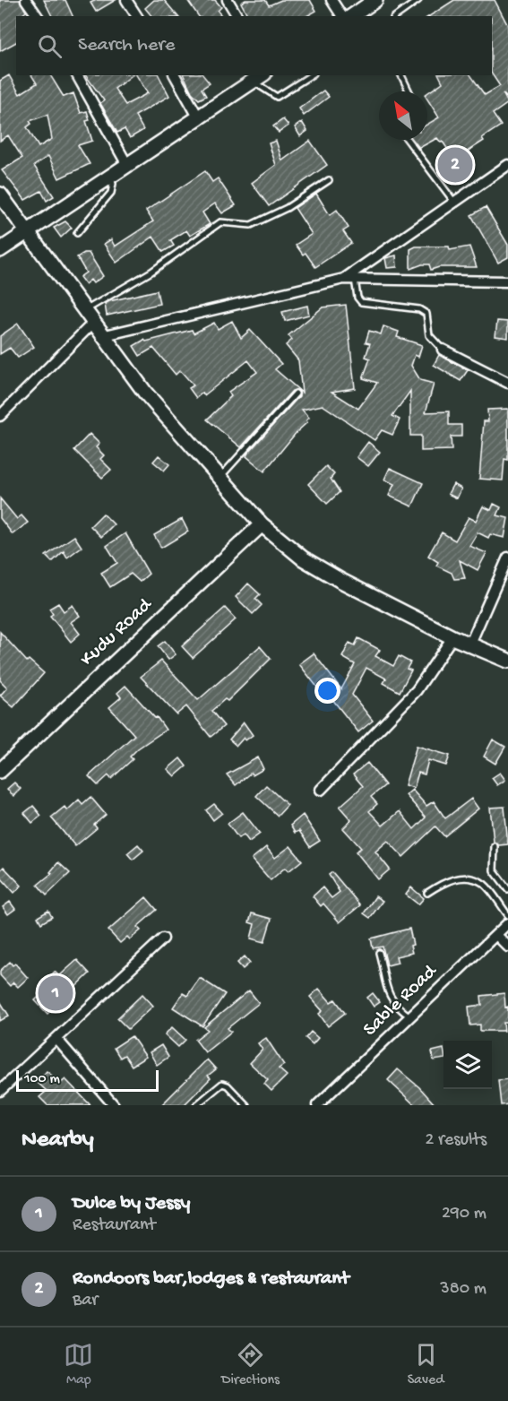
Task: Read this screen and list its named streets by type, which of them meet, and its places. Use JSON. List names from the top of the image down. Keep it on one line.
{"streets":{"street":["Kudu Road","Sable Road"]},"scale_bar":"100 m","north":"top left","page":{"search":"Search here","pins":["2","1"],"scale":"100 m","heading":["Nearby","2 results"],"list":[{"mark":"1","name":"Dulce by Jessy","note":"Restaurant","value":"290 m"},{"mark":"2","name":"Rondoors bar,lodges & restaurant","note":"Bar","value":"380 m"}],"nav":["Map","Directions","Saved"]}}
